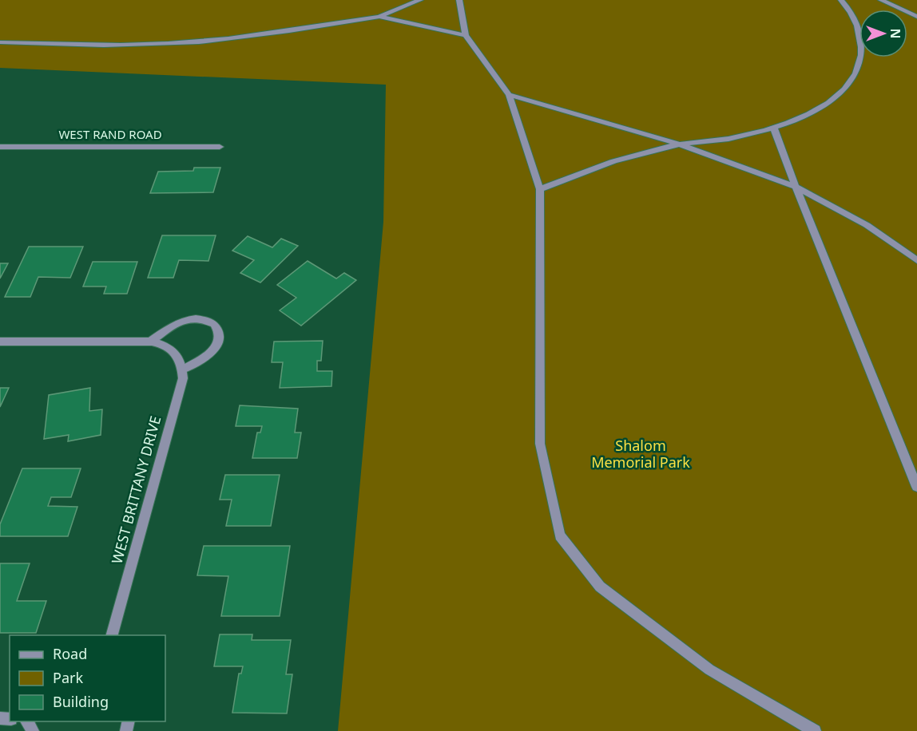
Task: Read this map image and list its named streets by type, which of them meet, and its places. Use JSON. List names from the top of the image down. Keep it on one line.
{"streets":{"street":["WEST RAND ROAD","WEST BRITTANY DRIVE"]},"parks":["Shalom Memorial Park"],"legend":["Road","Park","Building"],"north":"right"}
